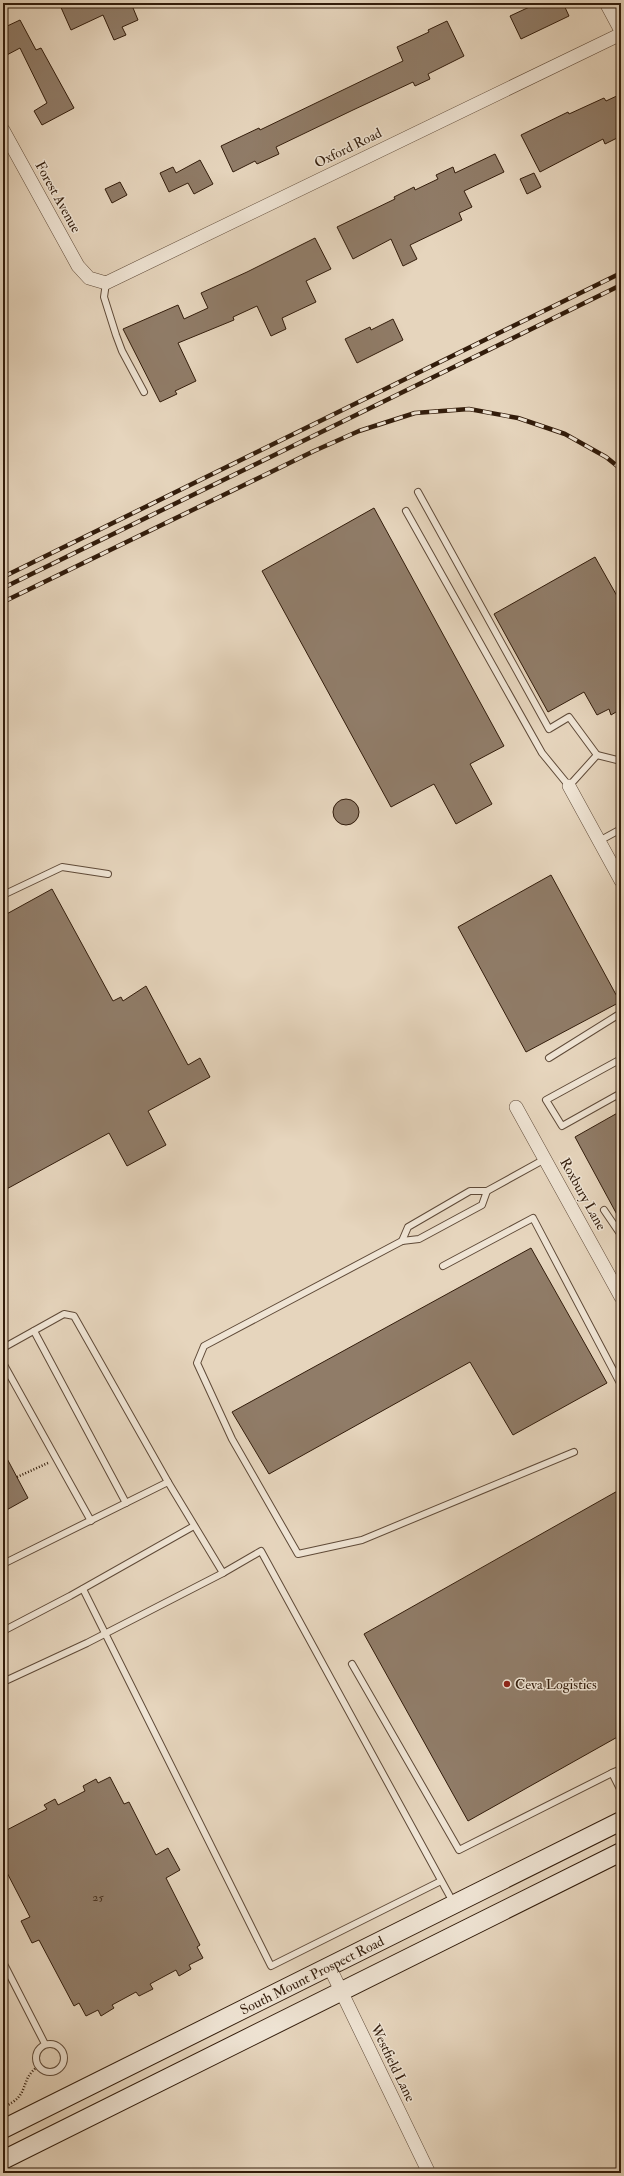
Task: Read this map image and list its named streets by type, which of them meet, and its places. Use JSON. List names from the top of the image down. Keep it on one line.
{"streets":{"main road":["South Mount Prospect Road"],"street":["Oxford Road","Forest Avenue","Roxbury Lane","Westfield Lane"]},"crossings":[["Oxford Road","Forest Avenue"],["South Mount Prospect Road","Westfield Lane"]],"places":["Ceva Logistics"],"house_numbers":["25"]}
